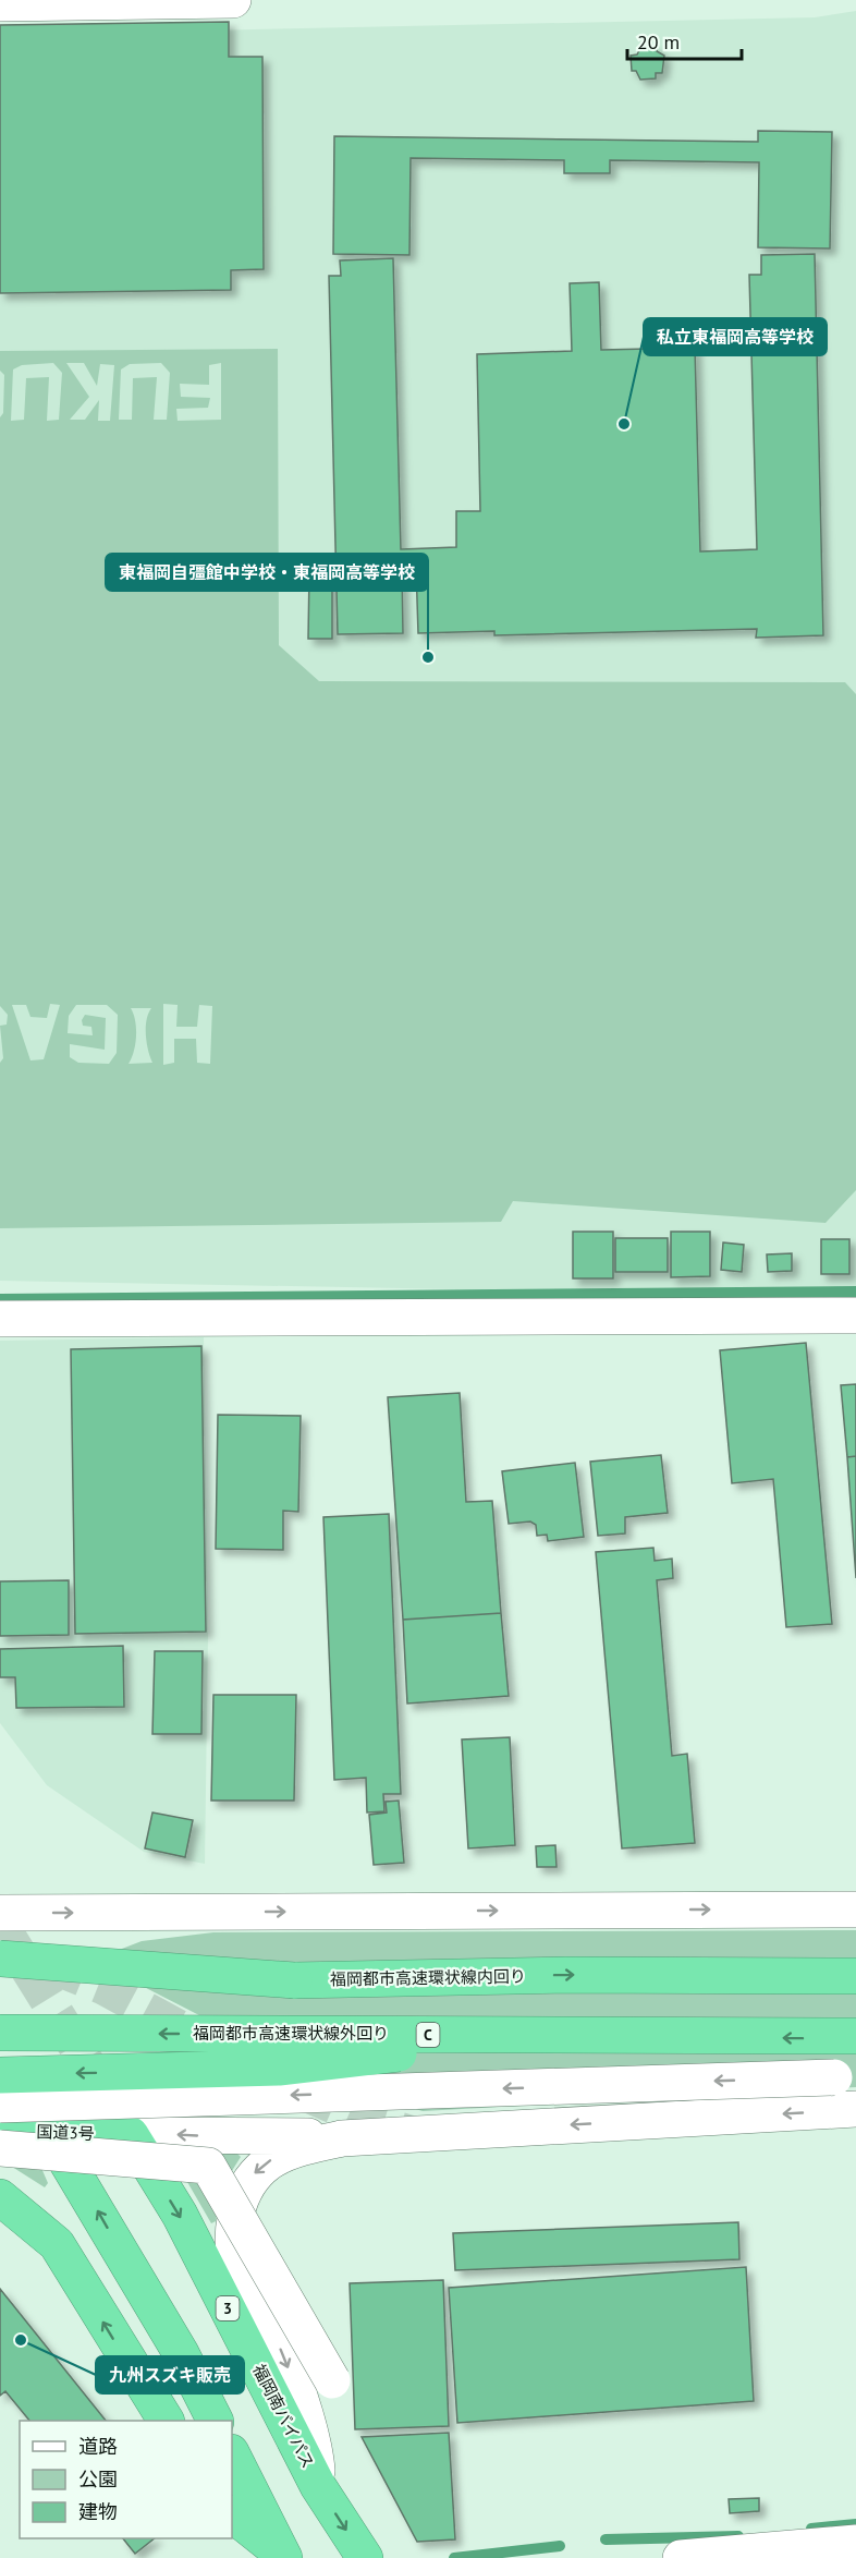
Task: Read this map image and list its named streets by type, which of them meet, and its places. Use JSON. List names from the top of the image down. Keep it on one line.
{"streets":{"highway":["福岡都市高速環状線内回り","福岡都市高速環状線外回り","C","国道3号","3","福岡南バイパス"]},"crossings":[["国道3号","福岡南バイパス"]],"places":["私立東福岡高等学校","東福岡自彊館中学校・東福岡高等学校","九州スズキ販売"],"legend":["道路","公園","建物"],"scale_bar":"20 m"}
